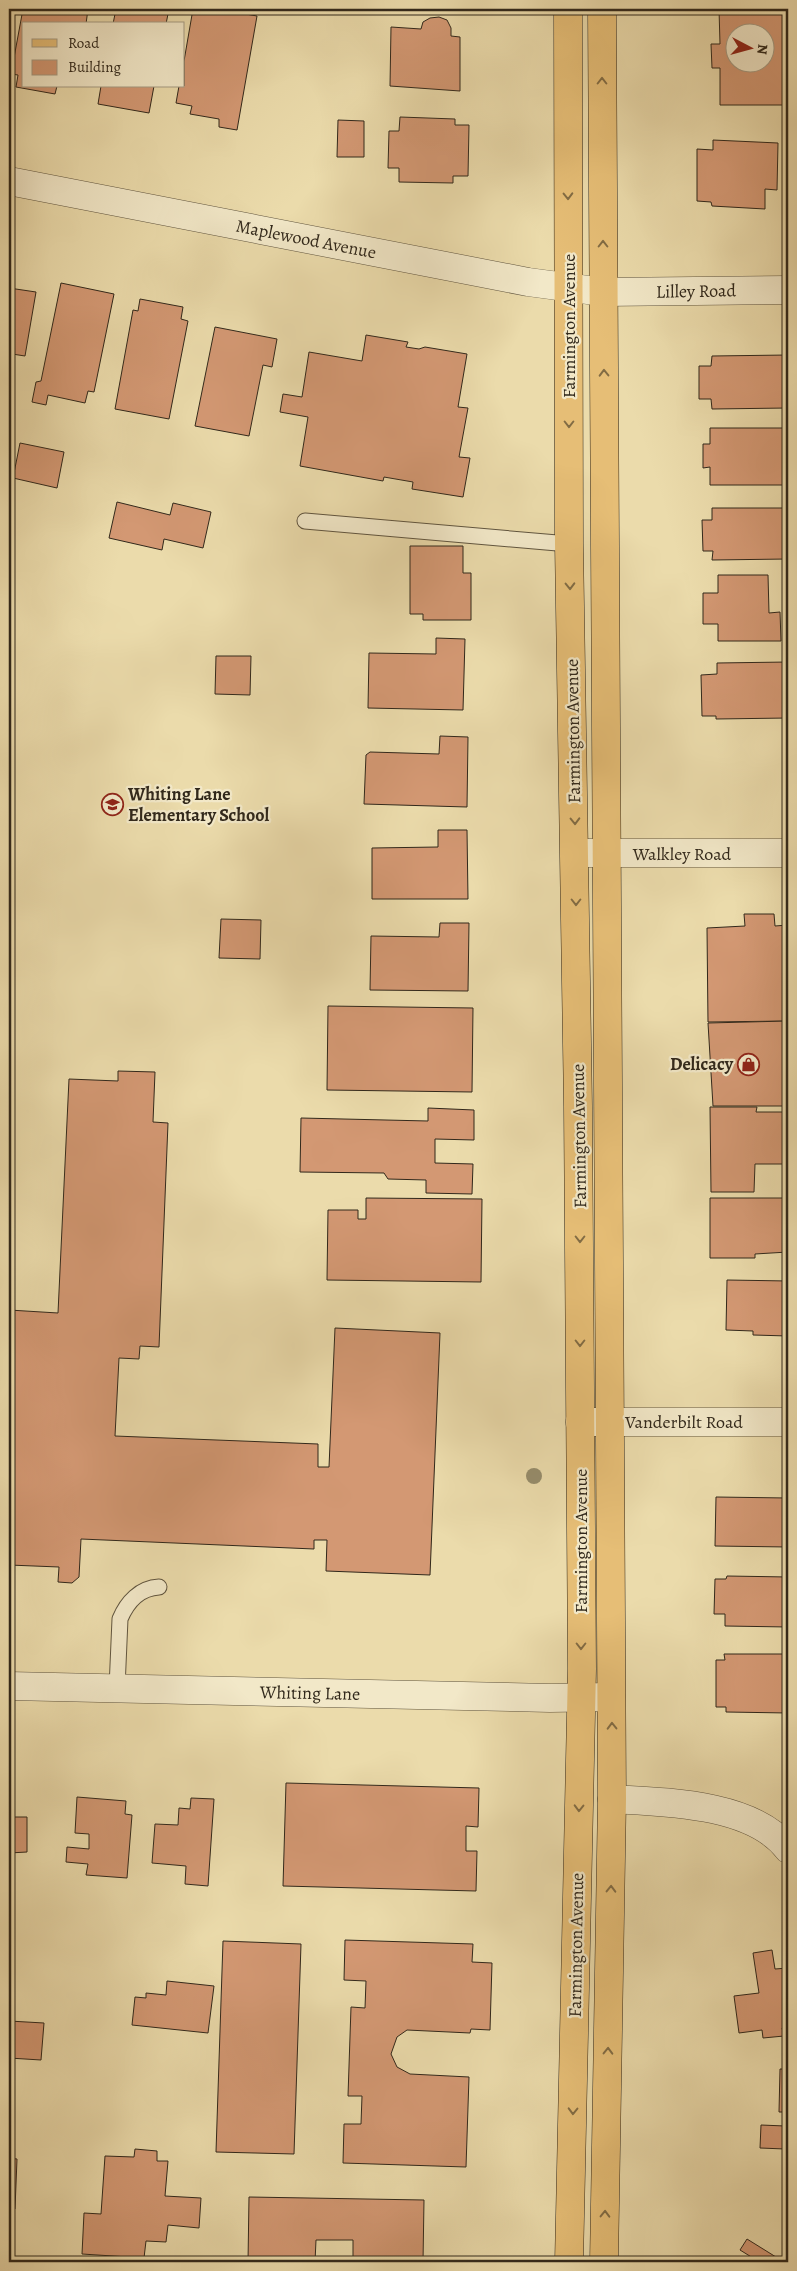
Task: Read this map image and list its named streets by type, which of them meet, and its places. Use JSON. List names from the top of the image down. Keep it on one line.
{"streets":{"main road":["Farmington Avenue"],"street":["Maplewood Avenue","Lilley Road","Walkley Road","Vanderbilt Road","Whiting Lane"]},"crossings":[["Maplewood Avenue","Lilley Road"],["Maplewood Avenue","Farmington Avenue"],["Lilley Road","Farmington Avenue"],["Farmington Avenue","Walkley Road"],["Farmington Avenue","Vanderbilt Road"],["Farmington Avenue","Whiting Lane"]],"places":{"school or university":["Whiting Lane Elementary School"],"shop":["Delicacy"]},"legend":["Road","Building"],"north":"right"}
